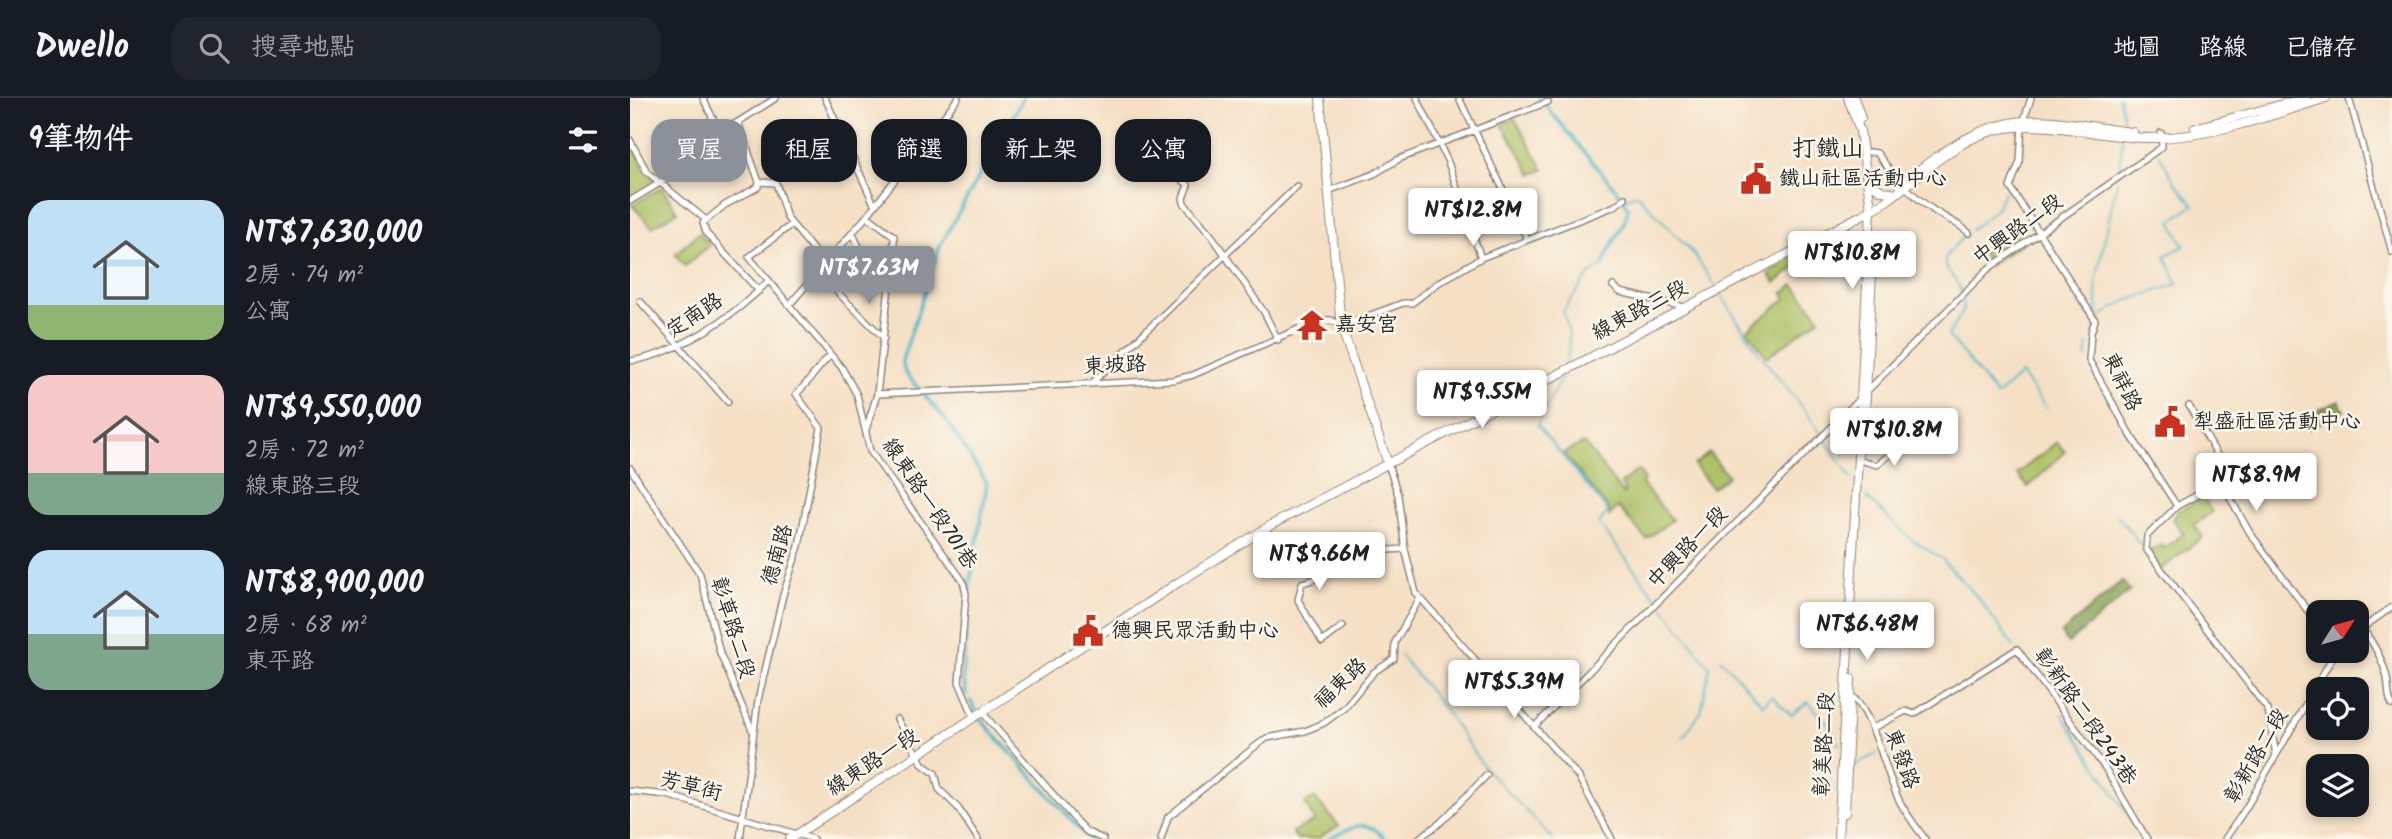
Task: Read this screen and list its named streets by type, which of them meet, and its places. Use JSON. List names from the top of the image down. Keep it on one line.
{"streets":{"main road":["線東路三段","彰美路二段","線東路一段"],"street":["中興路二段","定南路","東坡路","東祥路","線東路一段701巷","中興路一段","德南路","彰草路二段","福東路","彰新路二段243巷","彰新路二段","東發路","芳草街"]},"crossings":[["中興路二段","東祥路"],["中興路二段","中興路一段"],["線東路三段","線東路一段"],["定南路","線東路一段701巷"],["線東路一段701巷","德南路"],["線東路一段701巷","線東路一段"],["德南路","彰草路二段"],["德南路","芳草街"],["彰新路二段243巷","東發路"],["彰美路二段","東發路"],["線東路一段","芳草街"]],"districts":["打鐵山"],"places":{"public building":["鐵山社區活動中心","犁盛社區活動中心","德興民眾活動中心"],"temple":["嘉安宮"]},"north":"top right","page":{"header":"Dwello","search":"搜尋地點","nav":["地圖","路線","已儲存"],"heading":"9筆物件","chip":["買屋","租屋","篩選","新上架","公寓"],"list":[{"name":"NT$7,630,000","note":"2房 · 74 m² · 公寓"},{"name":"NT$9,550,000","note":"2房 · 72 m² · 線東路三段"},{"name":"NT$8,900,000","note":"2房 · 68 m² · 東平路"}],"price":["NT$12.8M","NT$10.8M","NT$7.63M","NT$9.55M","NT$10.8M","NT$8.9M","NT$9.66M","NT$6.48M","NT$5.39M"]}}
